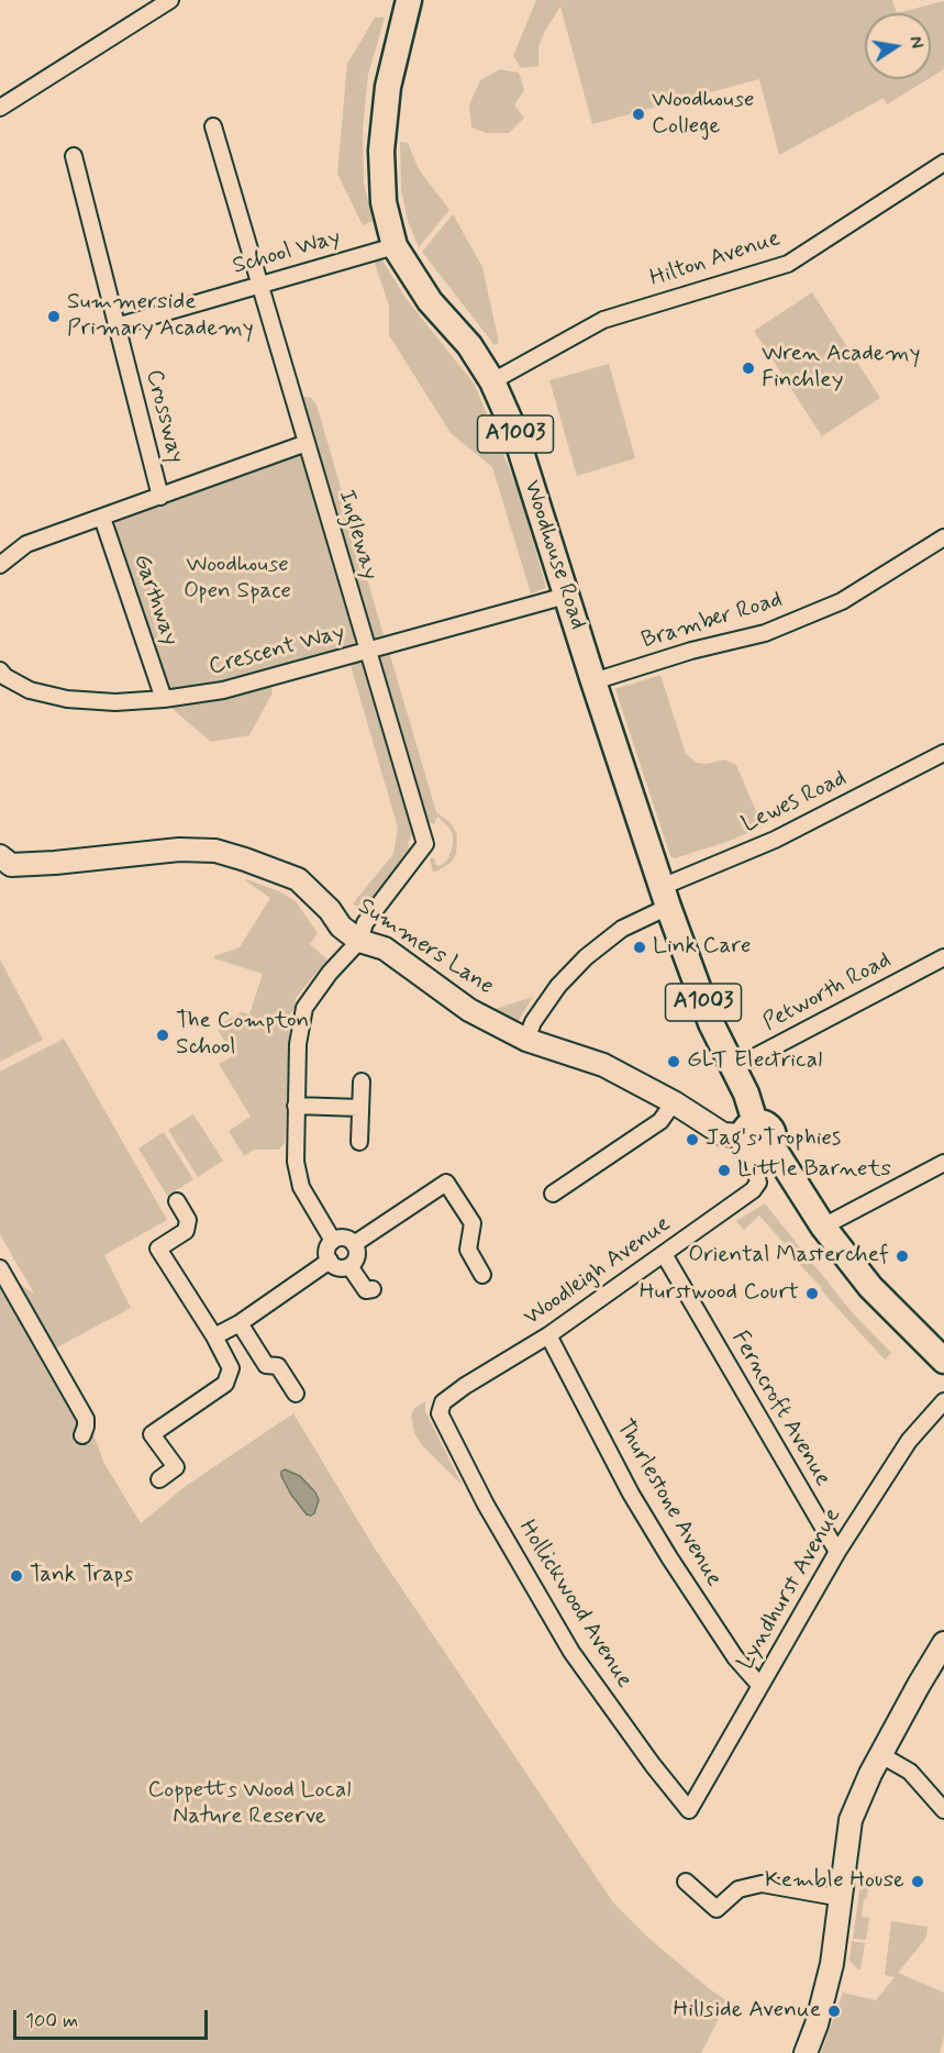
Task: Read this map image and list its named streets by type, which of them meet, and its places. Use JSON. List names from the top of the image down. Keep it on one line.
{"streets":{"main road":["A1003","Woodhouse Road"],"street":["School Way","Hilton Avenue","Crossway","Ingleway","Garthway","Bramber Road","Crescent Way","Lewes Road","Summers Lane","Petworth Road","Woodleigh Avenue","Ferncroft Avenue","Thurlestone Avenue","Lyndhurst Avenue","Hollickwood Avenue"]},"crossings":[["School Way","Crossway"],["School Way","Ingleway"],["School Way","Woodhouse Road"],["Hilton Avenue","Woodhouse Road"],["Ingleway","Crescent Way"],["Ingleway","Summers Lane"],["Woodhouse Road","Bramber Road"],["Woodhouse Road","Crescent Way"],["Woodhouse Road","Lewes Road"],["Woodhouse Road","Summers Lane"],["Woodhouse Road","Petworth Road"],["Woodhouse Road","Woodleigh Avenue"],["Garthway","Crescent Way"],["Lewes Road","Summers Lane"],["Summers Lane","Woodleigh Avenue"],["Woodleigh Avenue","Ferncroft Avenue"],["Woodleigh Avenue","Thurlestone Avenue"],["Woodleigh Avenue","Hollickwood Avenue"],["Ferncroft Avenue","Lyndhurst Avenue"],["Thurlestone Avenue","Lyndhurst Avenue"],["Lyndhurst Avenue","Hollickwood Avenue"]],"parks":["Woodhouse Open Space","Coppetts Wood Local Nature Reserve"],"places":["Woodhouse College","Summerside Primary Academy","Wren Academy Finchley","Link Care","The Compton School","GLT Electrical","Jag's Trophies","Little Barnets","Oriental Masterchef","Hurstwood Court","Tank Traps","Kemble House","Hillside Avenue"],"scale_bar":"100 m","north":"right"}
